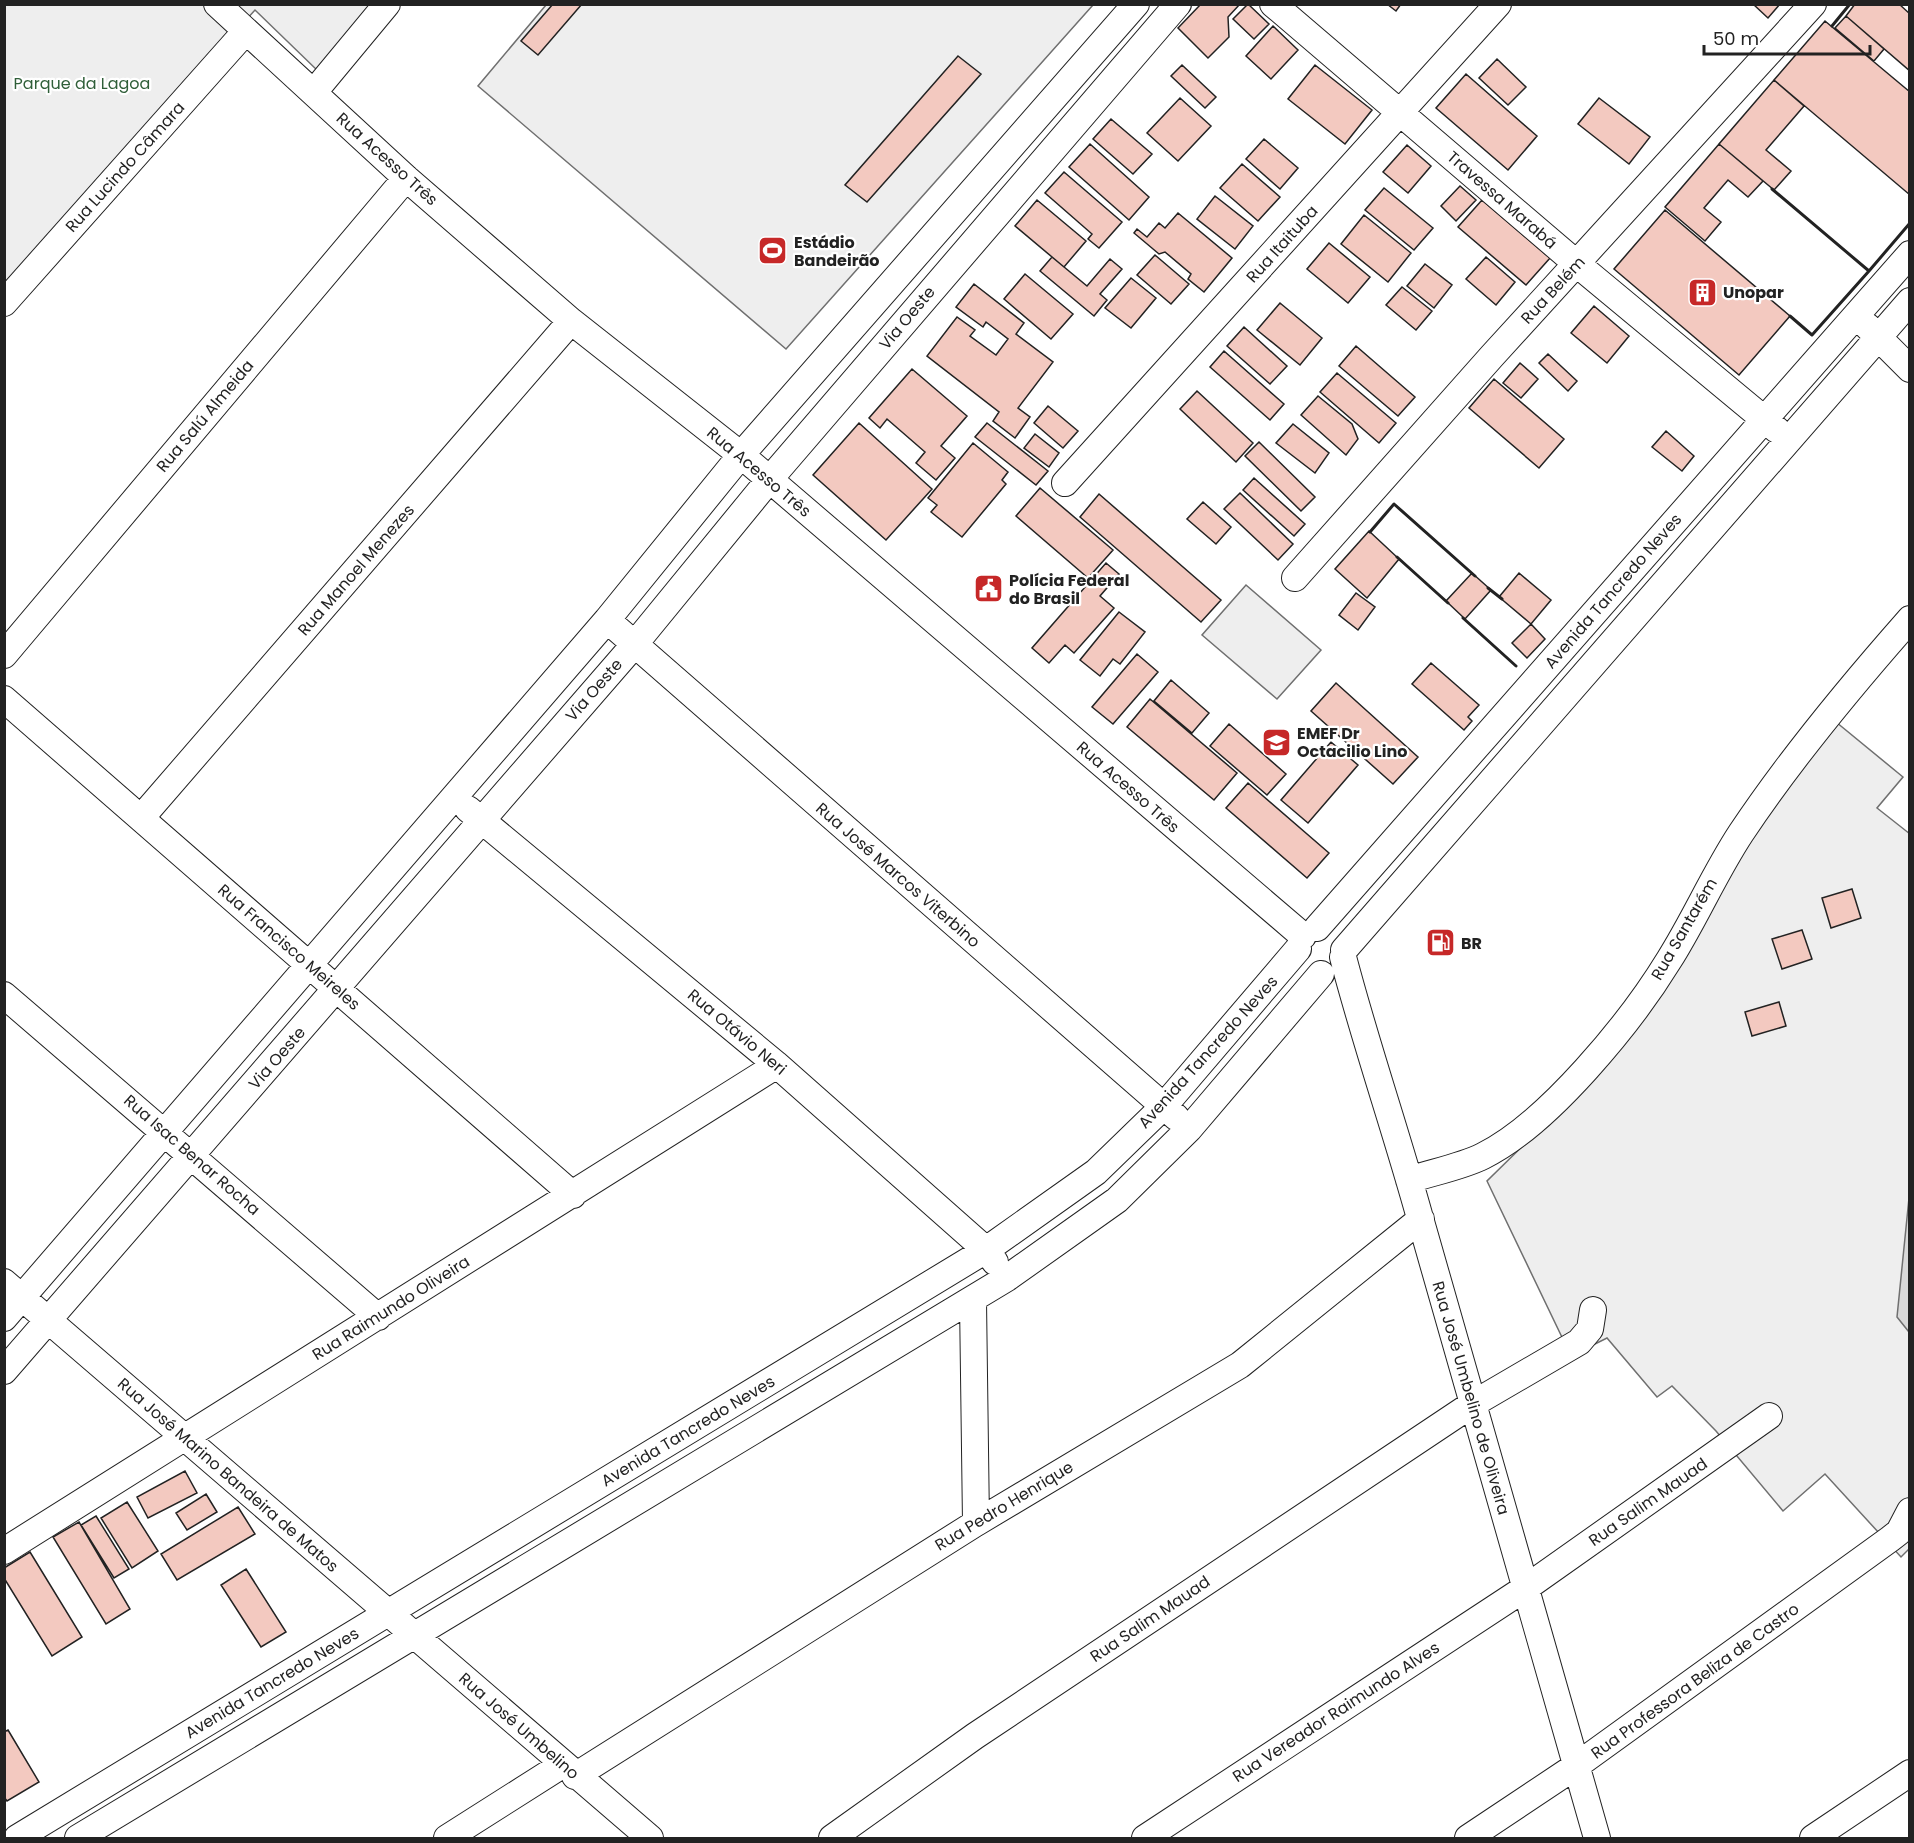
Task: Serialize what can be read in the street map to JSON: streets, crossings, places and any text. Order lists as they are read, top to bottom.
{
  "streets": {
    "street": [
      "Rua Acesso Três",
      "Rua Lucindo Câmara",
      "Travessa Marabá",
      "Rua Itaituba",
      "Rua Belém",
      "Via Oeste",
      "Rua Salú Almeida",
      "Rua Manoel Menezes",
      "Avenida Tancredo Neves",
      "Rua José Marcos Viterbino",
      "Rua Santarém",
      "Rua Francisco Meireles",
      "Rua Otávio Neri",
      "Rua Isac Benar Rocha",
      "Rua Raimundo Oliveira",
      "Rua José Umbelino de Oliveira",
      "Rua José Marino Bandeira de Matos",
      "Rua Salim Mauad",
      "Rua Pedro Henrique",
      "Rua Professora Beliza de Castro",
      "Rua Vereador Raimundo Alves",
      "Rua José Umbelino"
    ]
  },
  "crossings": [
    ["Rua Acesso Três", "Rua Lucindo Câmara"],
    ["Rua Acesso Três", "Via Oeste"],
    ["Rua Acesso Três", "Rua Salú Almeida"],
    ["Rua Acesso Três", "Rua Manoel Menezes"],
    ["Rua Acesso Três", "Avenida Tancredo Neves"],
    ["Travessa Marabá", "Rua Itaituba"],
    ["Travessa Marabá", "Rua Belém"],
    ["Travessa Marabá", "Avenida Tancredo Neves"],
    ["Via Oeste", "Rua José Marcos Viterbino"],
    ["Via Oeste", "Rua Francisco Meireles"],
    ["Via Oeste", "Rua Otávio Neri"],
    ["Via Oeste", "Rua Isac Benar Rocha"],
    ["Via Oeste", "Rua José Marino Bandeira de Matos"],
    ["Rua Manoel Menezes", "Rua Francisco Meireles"],
    ["Avenida Tancredo Neves", "Rua José Marcos Viterbino"],
    ["Avenida Tancredo Neves", "Rua Otávio Neri"],
    ["Avenida Tancredo Neves", "Rua José Umbelino de Oliveira"],
    ["Avenida Tancredo Neves", "Rua José Marino Bandeira de Matos"],
    ["Avenida Tancredo Neves", "Rua José Umbelino"],
    ["Rua Santarém", "Rua José Umbelino de Oliveira"],
    ["Rua Francisco Meireles", "Rua Raimundo Oliveira"],
    ["Rua Otávio Neri", "Rua Raimundo Oliveira"],
    ["Rua Isac Benar Rocha", "Rua Raimundo Oliveira"],
    ["Rua Raimundo Oliveira", "Rua José Marino Bandeira de Matos"],
    ["Rua José Umbelino de Oliveira", "Rua Salim Mauad"],
    ["Rua José Umbelino de Oliveira", "Rua Pedro Henrique"],
    ["Rua José Umbelino de Oliveira", "Rua Professora Beliza de Castro"],
    ["Rua José Umbelino de Oliveira", "Rua Vereador Raimundo Alves"],
    ["Rua José Marino Bandeira de Matos", "Rua José Umbelino"],
    ["Rua Salim Mauad", "Rua Vereador Raimundo Alves"],
    ["Rua Pedro Henrique", "Rua José Umbelino"]
  ],
  "parks": ["Parque da Lagoa"],
  "places": {
    "sports": ["Estádio Bandeirão"],
    "building": ["Unopar"],
    "public building": ["Polícia Federal do Brasil"],
    "school or university": ["EMEF Dr Octacilio Lino"],
    "fuel station": ["BR"]
  },
  "scale_bar": "50 m"
}
